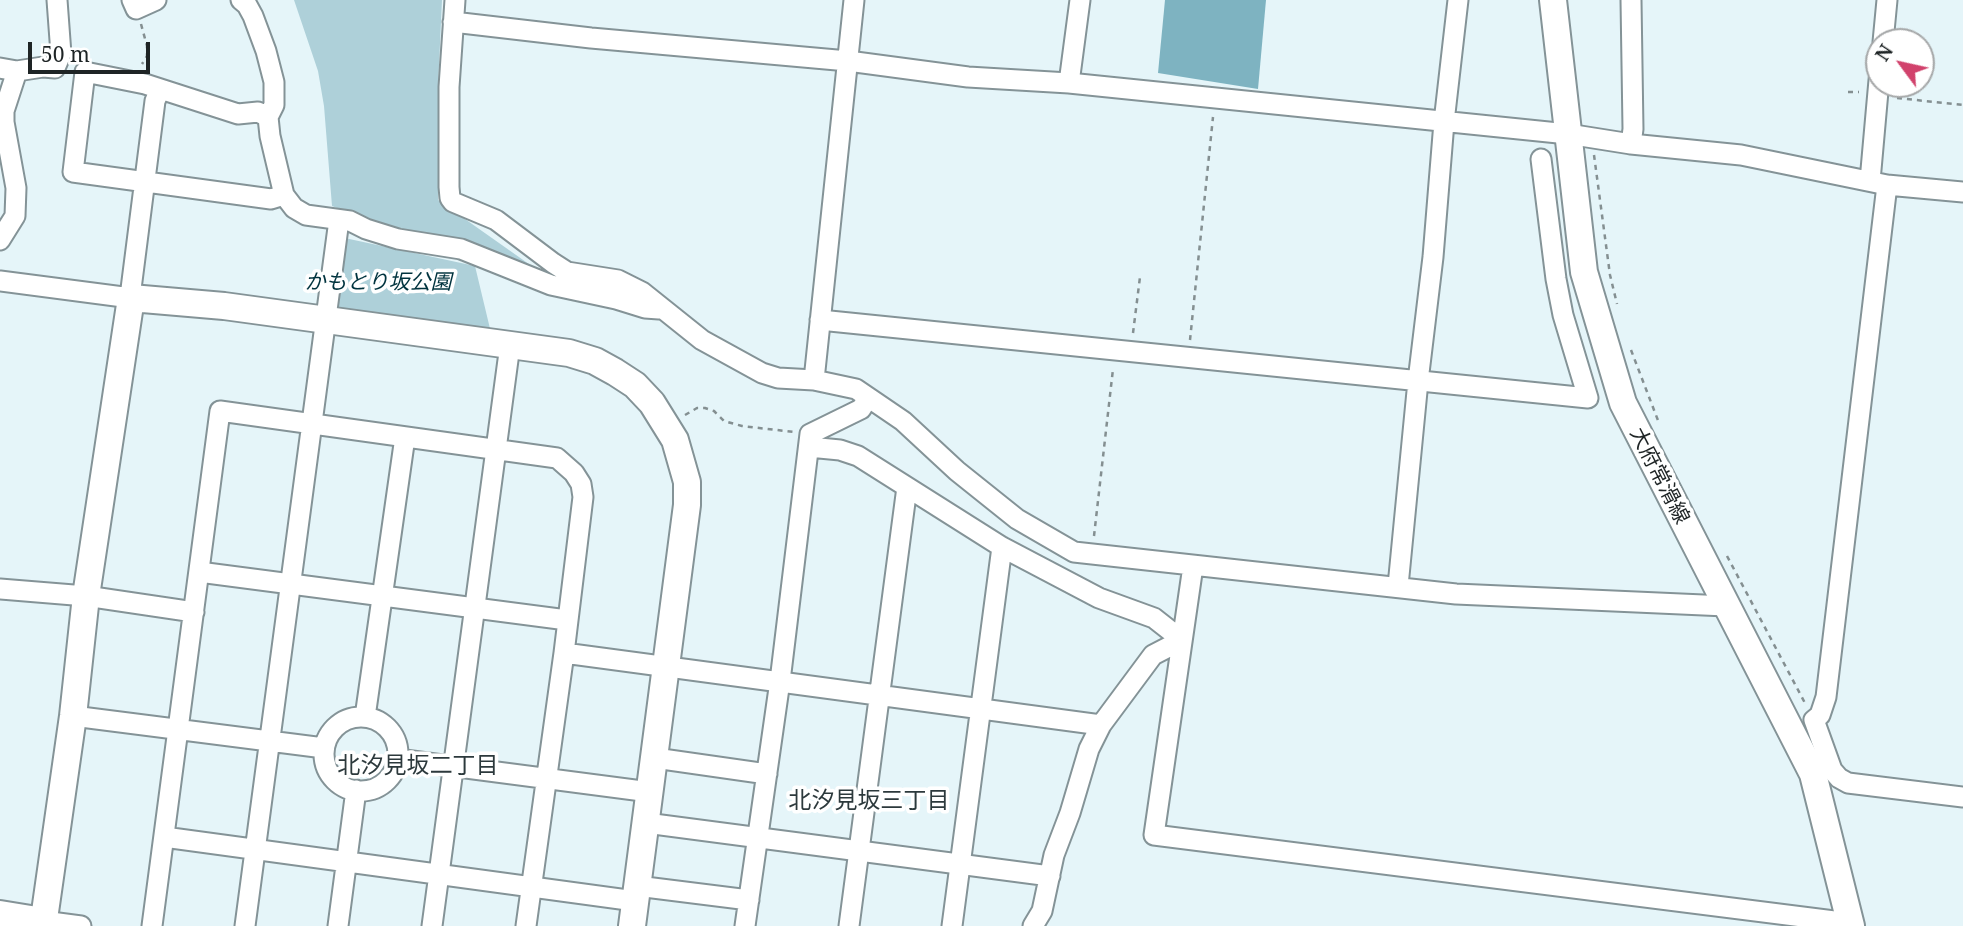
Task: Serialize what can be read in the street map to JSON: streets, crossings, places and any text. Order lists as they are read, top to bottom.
{
  "streets": {
    "street": ["大府常滑線"]
  },
  "districts": ["北汐見坂二丁目", "北汐見坂三丁目"],
  "parks": ["かもとり坂公園"],
  "scale_bar": "50 m",
  "north": "top left"
}
